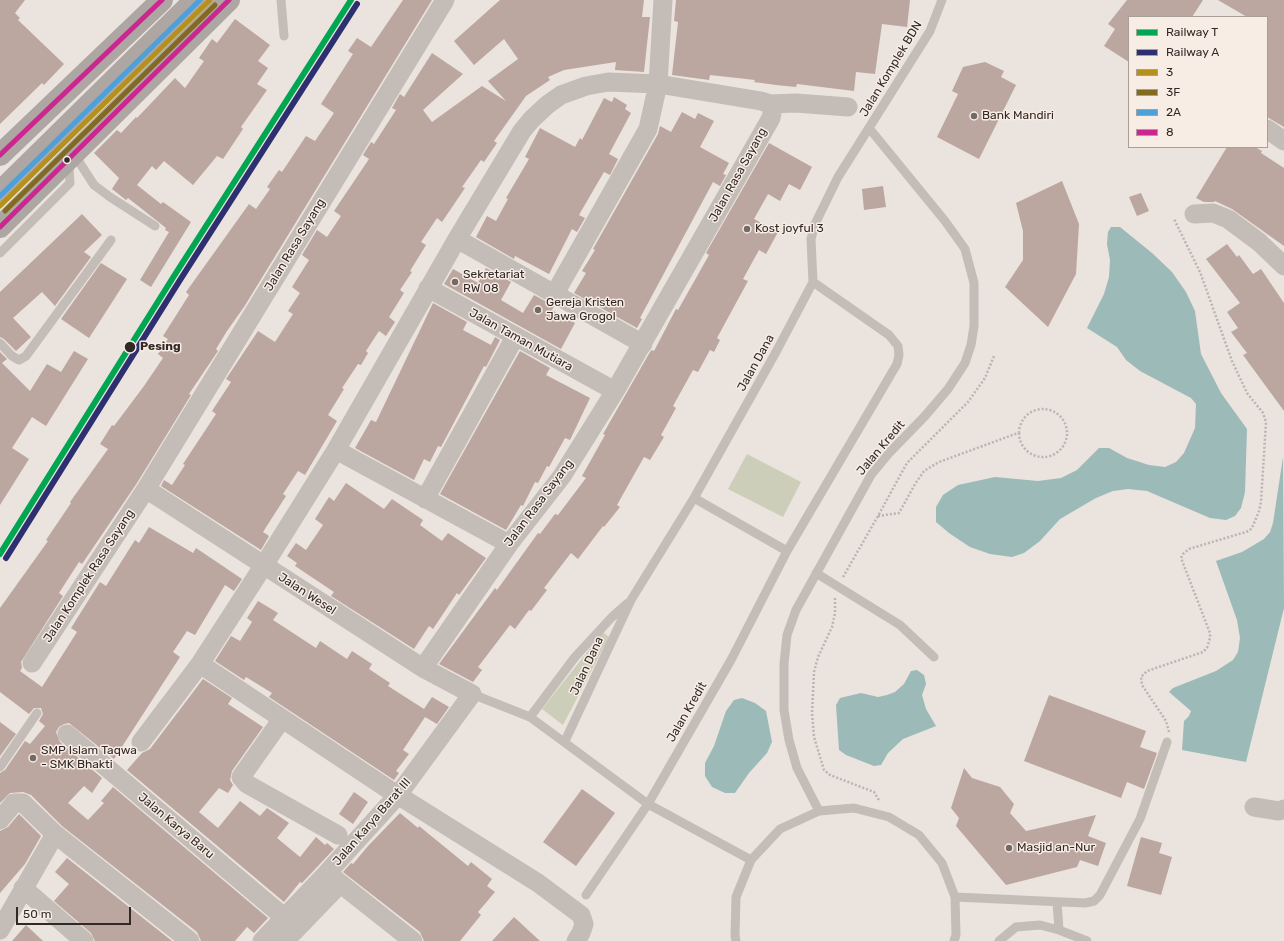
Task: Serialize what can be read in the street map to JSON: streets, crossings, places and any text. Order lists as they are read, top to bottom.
{
  "streets": {
    "street": [
      "Jalan Rasa Sayang",
      "Jalan Taman Mutiara",
      "Jalan Komplek Rasa Sayang",
      "Jalan Wesel",
      "Jalan Karya Barat III",
      "Jalan Karya Baru"
    ],
    "lane": ["Jalan Komplek BDN", "Jalan Dana", "Jalan Kredit"]
  },
  "crossings": [
    ["Jalan Komplek BDN", "Jalan Kredit"],
    ["Jalan Rasa Sayang", "Jalan Taman Mutiara"],
    ["Jalan Rasa Sayang", "Jalan Komplek Rasa Sayang"],
    ["Jalan Rasa Sayang", "Jalan Wesel"],
    ["Jalan Dana", "Jalan Kredit"],
    ["Jalan Komplek Rasa Sayang", "Jalan Wesel"],
    ["Jalan Wesel", "Jalan Karya Barat III"],
    ["Jalan Karya Barat III", "Jalan Karya Baru"]
  ],
  "places": [
    "Bank Mandiri",
    "Kost joyful 3",
    "Sekretariat RW 08",
    "Gereja Kristen Jawa Grogol",
    "Pesing",
    "SMP Islam Taqwa - SMK Bhakti",
    "Masjid an-Nur"
  ],
  "lines": [
    "rail line T",
    "transit line 3",
    "transit line 2A",
    "transit line 8",
    "rail line A",
    "transit line 3F"
  ],
  "legend": [
    "Railway T",
    "Railway A",
    "3",
    "3F",
    "2A",
    "8"
  ],
  "scale_bar": "50 m"
}
